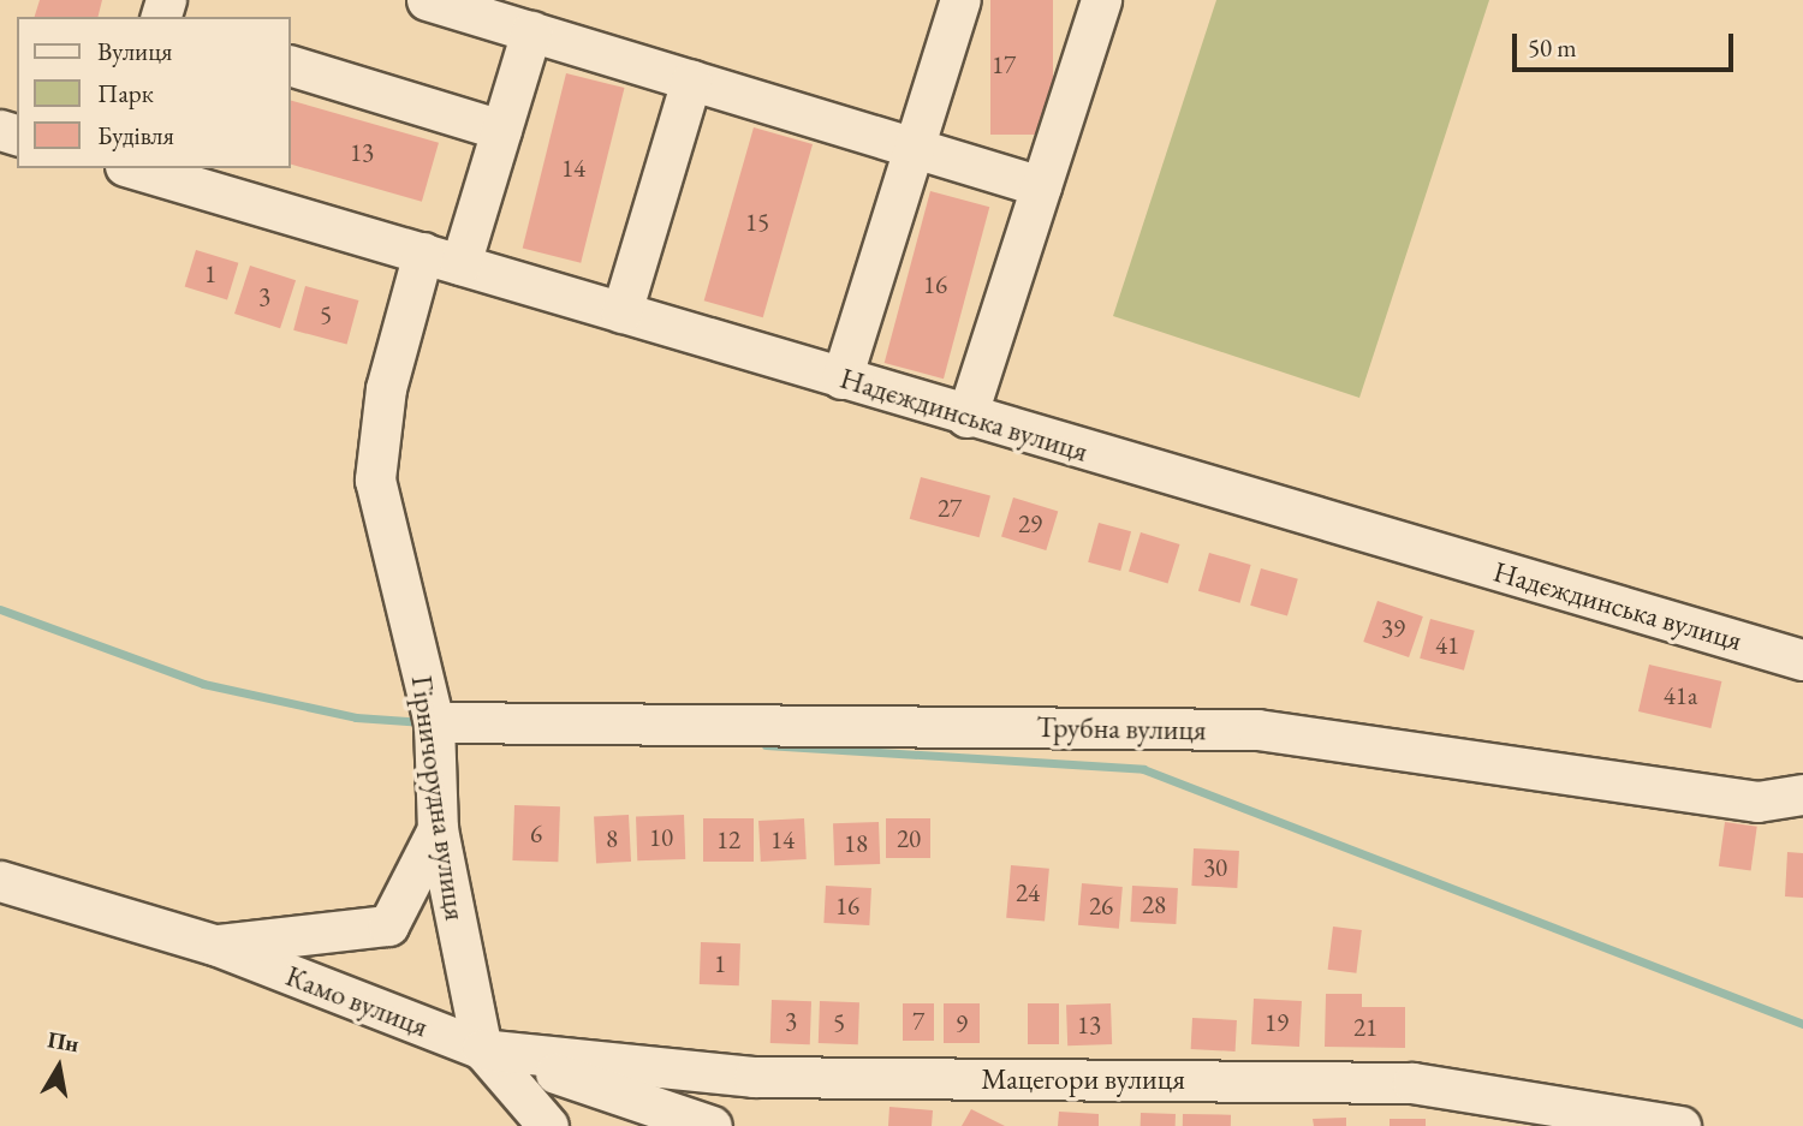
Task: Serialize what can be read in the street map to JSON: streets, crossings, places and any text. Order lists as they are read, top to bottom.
{
  "streets": {
    "street": [
      "Надєждинська вулиця",
      "Трубна вулиця",
      "Гірничорудна вулиця",
      "Камо вулиця",
      "Мацегори вулиця"
    ]
  },
  "crossings": [
    ["Надєждинська вулиця", "Гірничорудна вулиця"],
    ["Трубна вулиця", "Гірничорудна вулиця"],
    ["Гірничорудна вулиця", "Камо вулиця"],
    ["Гірничорудна вулиця", "Мацегори вулиця"],
    ["Камо вулиця", "Мацегори вулиця"]
  ],
  "house_numbers": [
    "17",
    "13",
    "14",
    "15",
    "1",
    "16",
    "3",
    "5",
    "27",
    "29",
    "39",
    "41",
    "41а",
    "6",
    "10",
    "8",
    "20",
    "12",
    "14",
    "18",
    "30",
    "24",
    "28",
    "16",
    "26",
    "1",
    "3",
    "7",
    "5",
    "19",
    "9",
    "13",
    "21"
  ],
  "legend": ["Вулиця", "Парк", "Будівля"],
  "scale_bar": "50 m",
  "north": "top"
}
